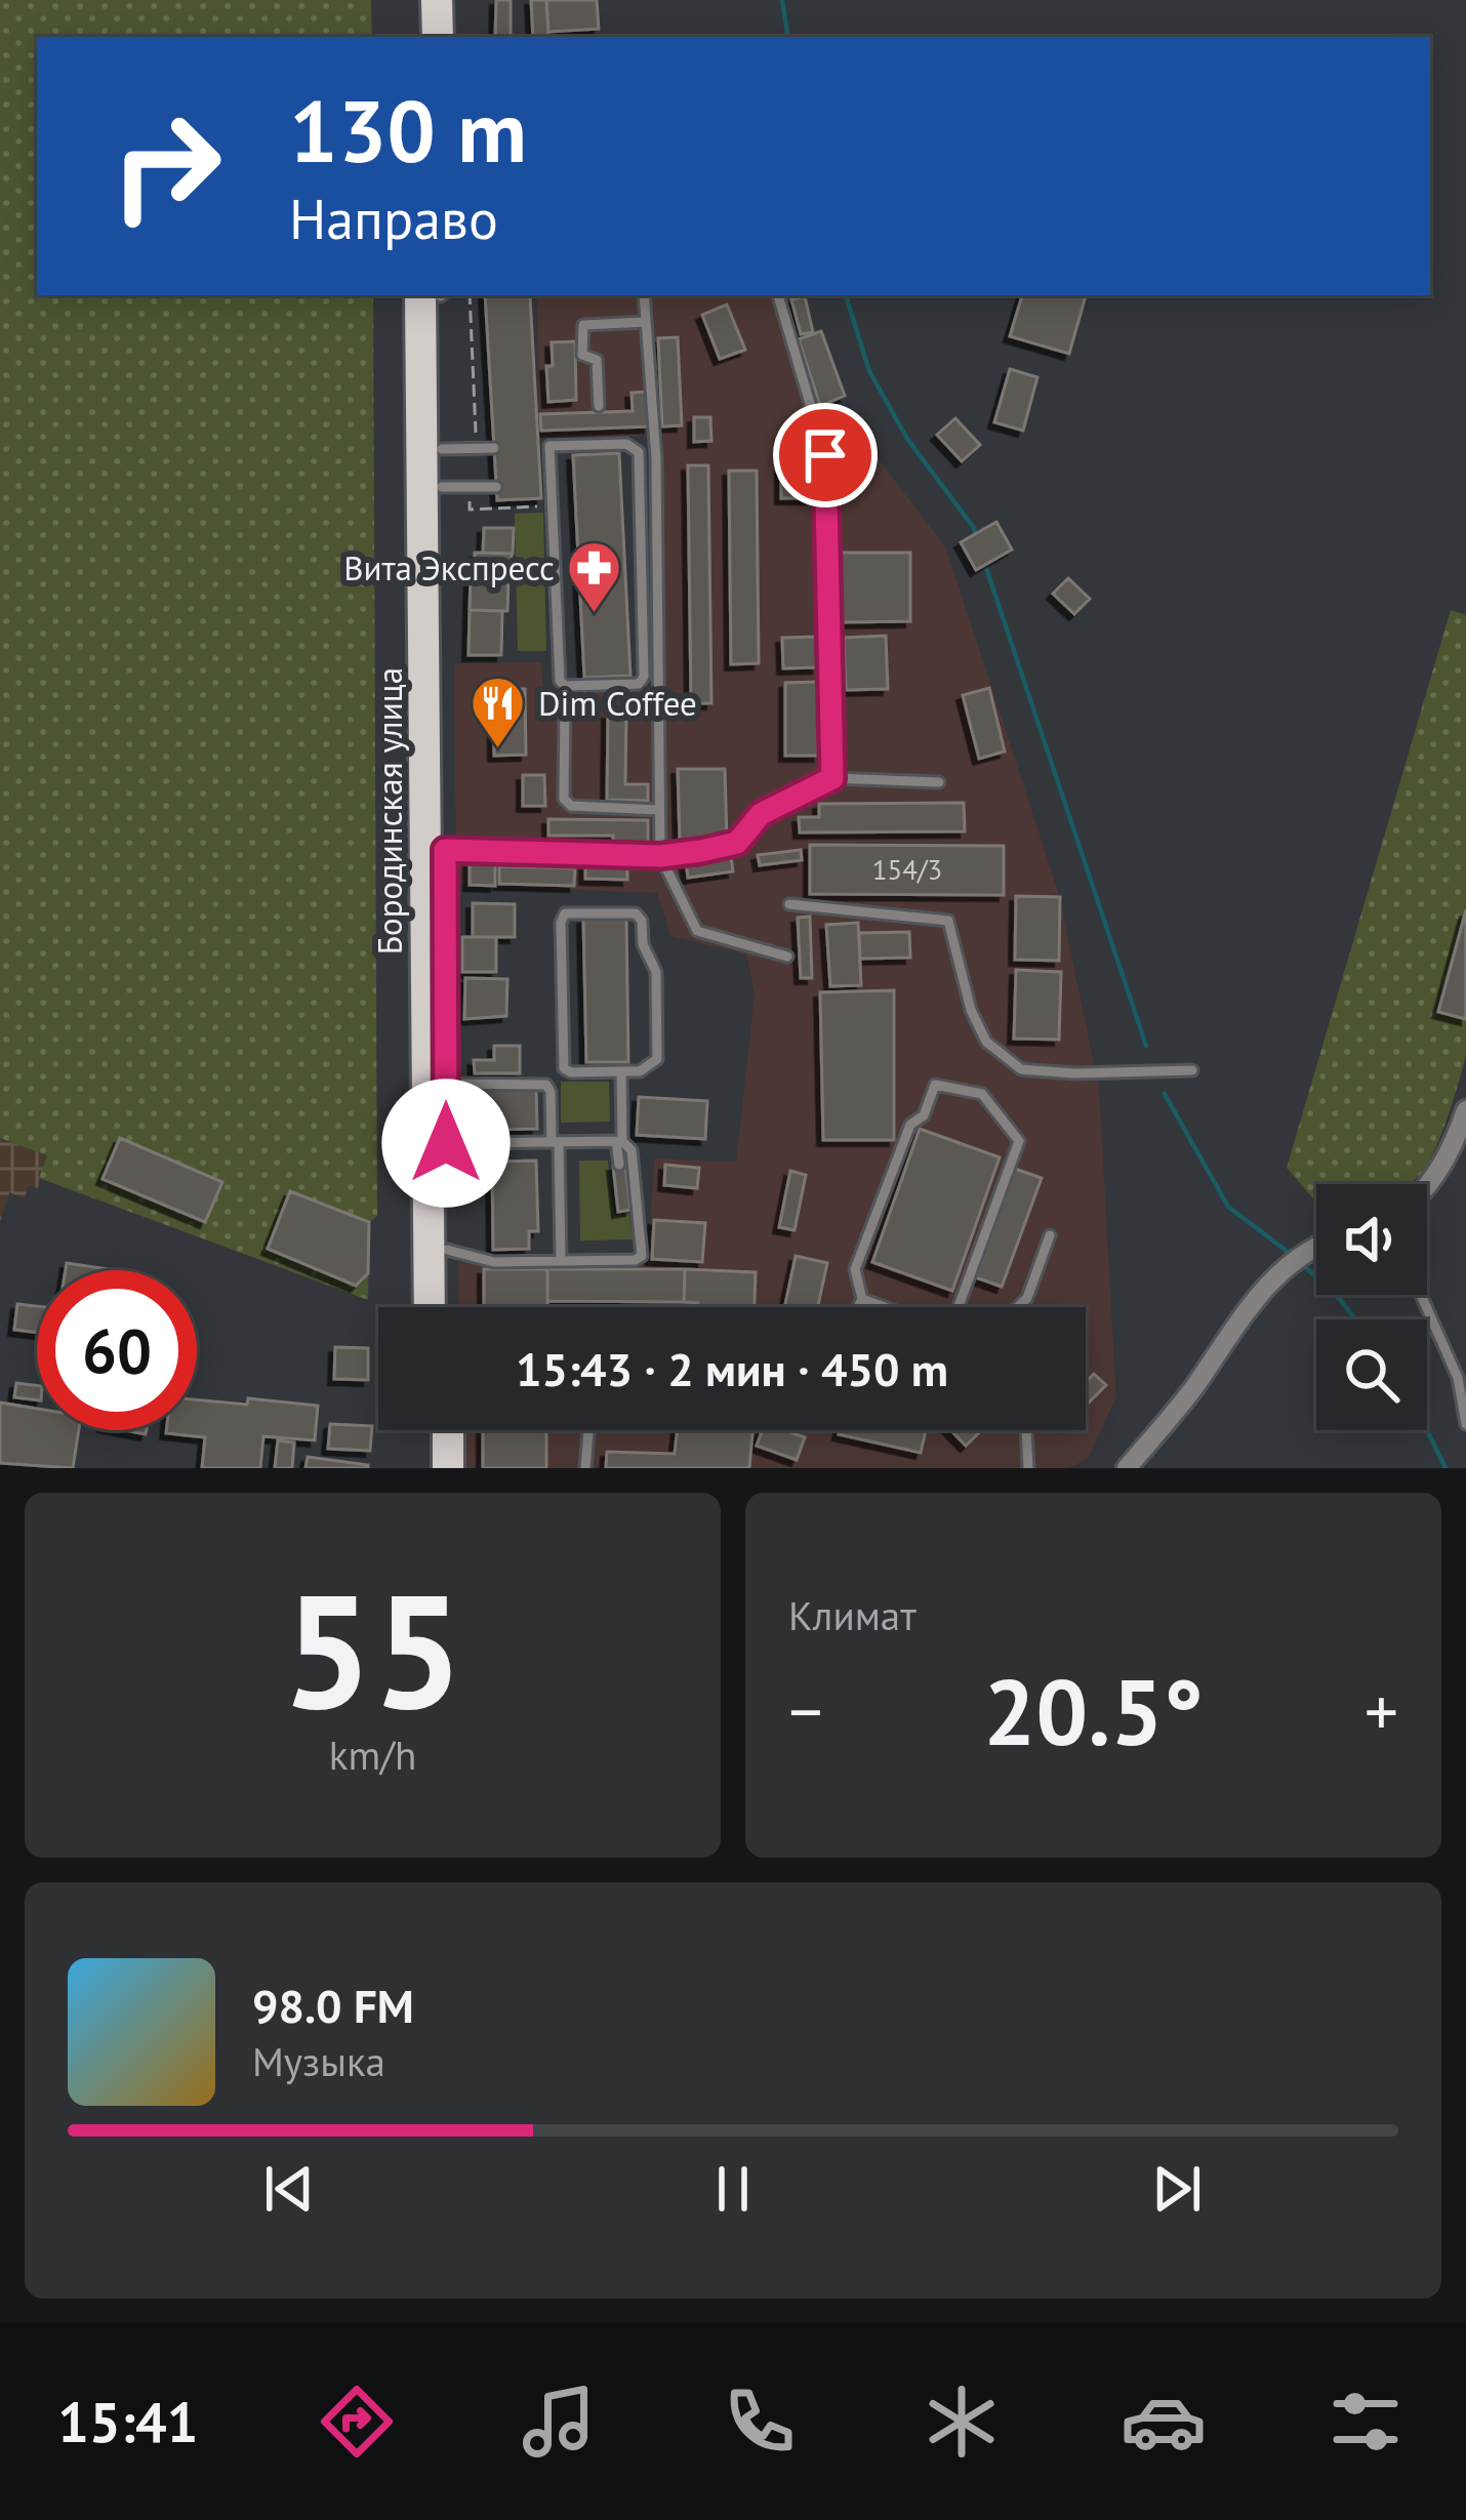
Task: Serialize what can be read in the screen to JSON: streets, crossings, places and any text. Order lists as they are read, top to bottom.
{
  "streets": {
    "main road": ["Бородинская улица"]
  },
  "places": {
    "pharmacy": ["Вита Экспресс"],
    "restaurant": ["Dim Coffee"]
  },
  "house_numbers": ["154/3"],
  "page": {
    "turn": ["130 m", "Направо"],
    "limit": "60",
    "trip": "15:43 · 2 мин · 450 m",
    "tile": [
      ["55", "km/h"],
      "Климат"
    ],
    "heat": ["−", "20.5°", "+"],
    "song": ["98.0 FM", "Музыка"],
    "tabs": "15:41"
  }
}
